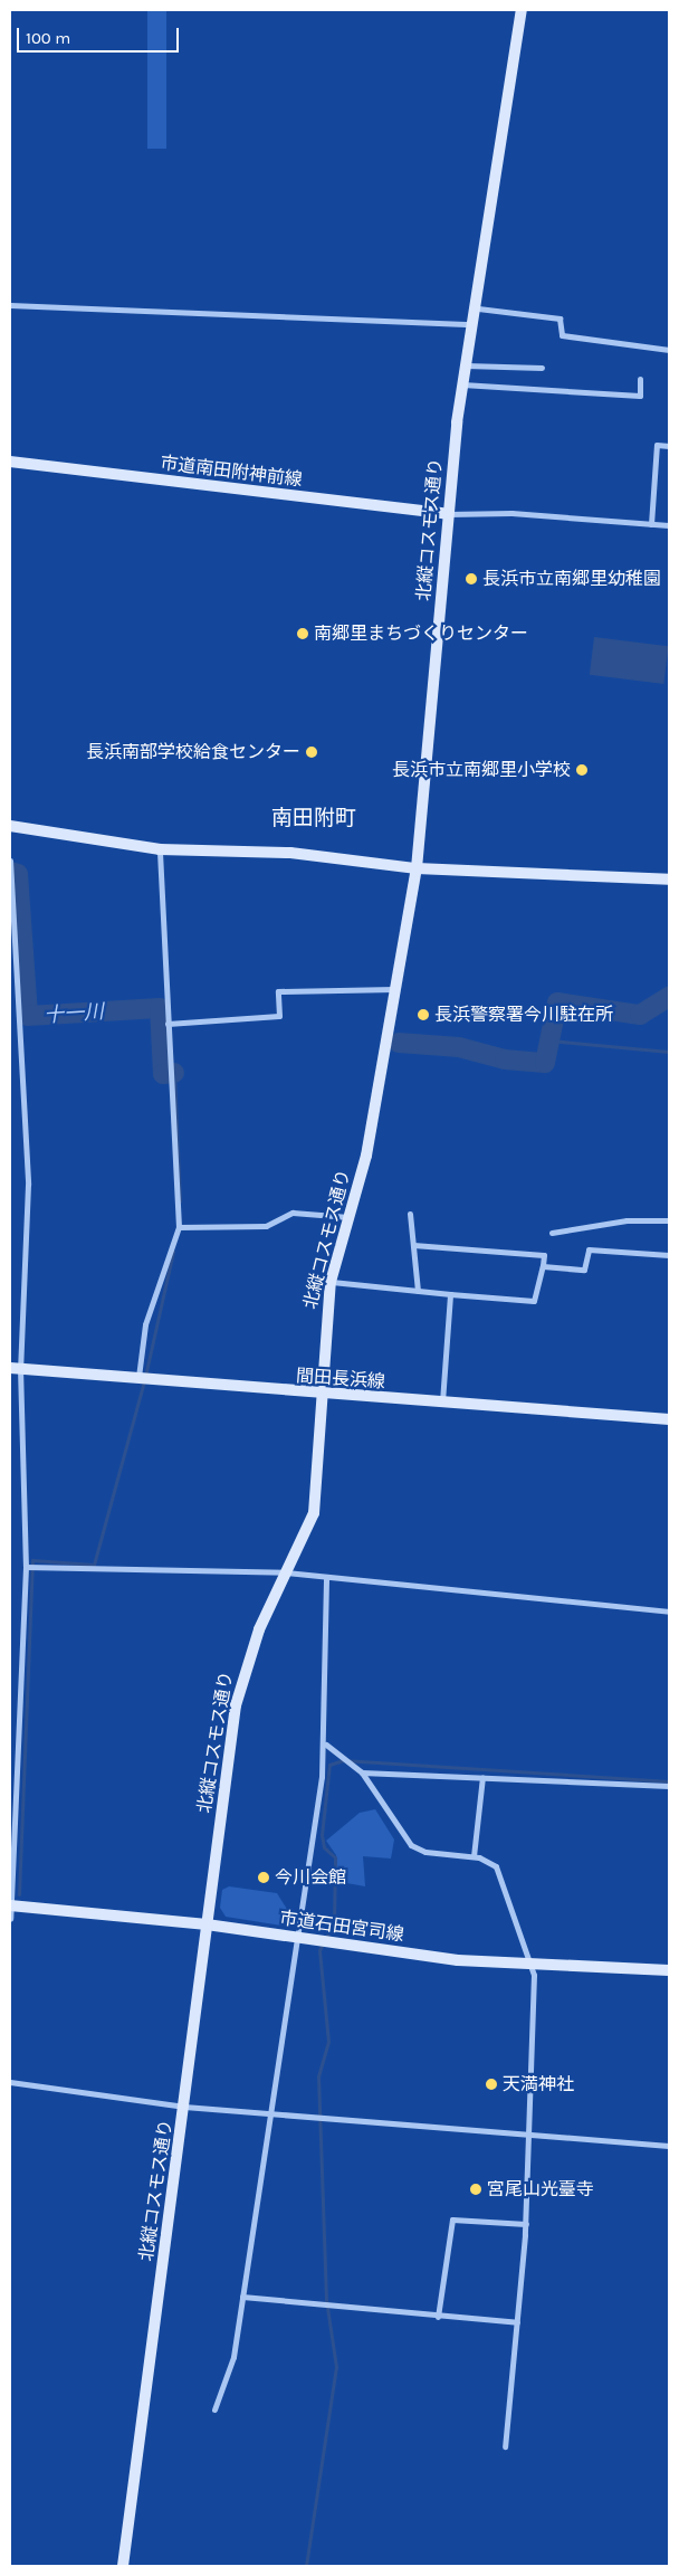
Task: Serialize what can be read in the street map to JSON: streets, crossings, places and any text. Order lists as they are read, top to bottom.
{
  "streets": {
    "street": [
      "市道南田附神前線",
      "北縦コスモス通り",
      "間田長浜線",
      "市道石田宮司線"
    ]
  },
  "crossings": [
    ["市道南田附神前線", "北縦コスモス通り"],
    ["北縦コスモス通り", "間田長浜線"],
    ["北縦コスモス通り", "市道石田宮司線"]
  ],
  "districts": ["南田附町"],
  "water": ["十一川"],
  "places": [
    "長浜市立南郷里幼稚園",
    "南郷里まちづくりセンター",
    "長浜南部学校給食センター",
    "長浜市立南郷里小学校",
    "長浜警察署今川駐在所",
    "今川会館",
    "天満神社",
    "宮尾山光臺寺"
  ],
  "scale_bar": "100 m"
}
